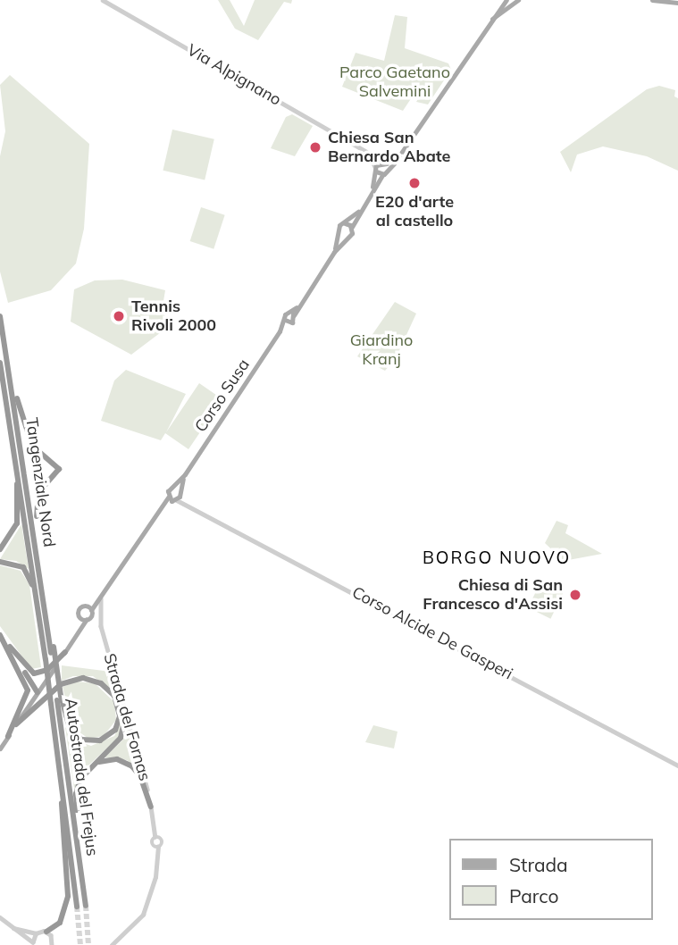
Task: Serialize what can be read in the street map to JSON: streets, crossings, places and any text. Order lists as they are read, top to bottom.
{
  "streets": {
    "highway": ["Tangenziale Nord", "Autostrada del Frejus"],
    "main road": ["Corso Susa"],
    "street": ["Via Alpignano", "Corso Alcide De Gasperi", "Strada del Fornas"]
  },
  "crossings": [
    ["Corso Susa", "Corso Alcide De Gasperi"],
    ["Corso Susa", "Strada del Fornas"],
    ["Tangenziale Nord", "Autostrada del Frejus"]
  ],
  "districts": ["BORGO NUOVO"],
  "parks": ["Parco Gaetano Salvemini", "Giardino Kranj"],
  "places": [
    "Chiesa San Bernardo Abate",
    "E20 d'arte al castello",
    "Tennis Rivoli 2000",
    "Chiesa di San Francesco d'Assisi"
  ],
  "legend": ["Strada", "Parco"]
}
